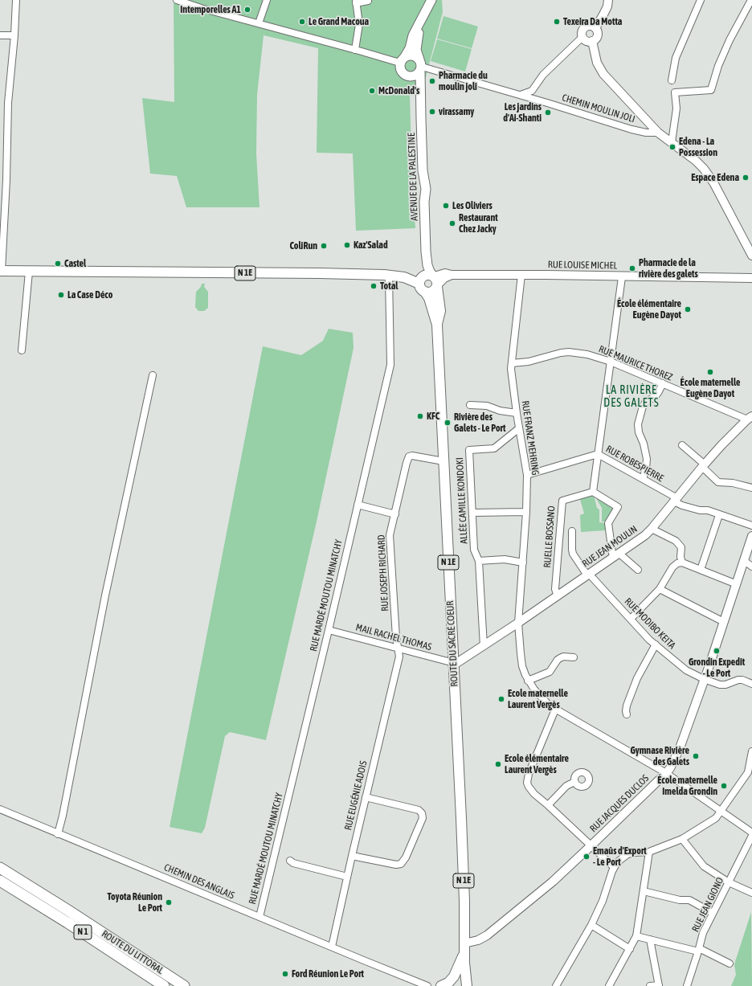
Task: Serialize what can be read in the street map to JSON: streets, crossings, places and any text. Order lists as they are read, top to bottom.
{
  "streets": {
    "highway": ["N 1", "ROUTE DU LITTORAL"],
    "main road": ["AVENUE DE LA PALESTINE", "N 1E", "ROUTE DU SACRÉ COEUR"],
    "street": [
      "CHEMIN MOULIN JOLI",
      "RUE LOUISE MICHEL",
      "RUE MAURICE THOREZ",
      "RUE FRANZ MEHRING",
      "RUE ROBESPIERRE",
      "ALLÉE CAMILLE KONDOKI",
      "RUELLE BOSSANO",
      "RUE JEAN MOULIN",
      "RUE JOSEPH RICHARD",
      "RUE MARDÉ MOUTOU MINATCHY",
      "RUE MODIBO KEITA",
      "MAIL RACHEL THOMAS",
      "RUE EUGÉNIE ADOIS",
      "RUE JACQUES DUCLOS",
      "CHEMIN DES ANGLAIS",
      "RUE JEAN GIONO"
    ]
  },
  "crossings": [
    ["AVENUE DE LA PALESTINE", "RUE LOUISE MICHEL"],
    ["AVENUE DE LA PALESTINE", "N 1E"],
    ["AVENUE DE LA PALESTINE", "ROUTE DU SACRÉ COEUR"],
    ["RUE LOUISE MICHEL", "N 1E"],
    ["RUE LOUISE MICHEL", "RUE FRANZ MEHRING"],
    ["RUE LOUISE MICHEL", "ROUTE DU SACRÉ COEUR"],
    ["N 1E", "RUE MARDÉ MOUTOU MINATCHY"],
    ["N 1E", "ROUTE DU SACRÉ COEUR"],
    ["RUE MAURICE THOREZ", "RUE FRANZ MEHRING"],
    ["RUE MAURICE THOREZ", "RUE JEAN MOULIN"],
    ["RUE FRANZ MEHRING", "RUE ROBESPIERRE"],
    ["RUE FRANZ MEHRING", "ALLÉE CAMILLE KONDOKI"],
    ["RUE FRANZ MEHRING", "RUE JEAN MOULIN"],
    ["RUE FRANZ MEHRING", "RUE JACQUES DUCLOS"],
    ["RUE ROBESPIERRE", "RUE JEAN MOULIN"],
    ["ALLÉE CAMILLE KONDOKI", "RUE JEAN MOULIN"],
    ["RUELLE BOSSANO", "RUE JEAN MOULIN"],
    ["RUE JEAN MOULIN", "RUE MODIBO KEITA"],
    ["RUE JEAN MOULIN", "MAIL RACHEL THOMAS"],
    ["RUE JEAN MOULIN", "ROUTE DU SACRÉ COEUR"],
    ["RUE JOSEPH RICHARD", "MAIL RACHEL THOMAS"],
    ["RUE JOSEPH RICHARD", "ROUTE DU SACRÉ COEUR"],
    ["RUE JOSEPH RICHARD", "RUE EUGÉNIE ADOIS"],
    ["RUE MARDÉ MOUTOU MINATCHY", "MAIL RACHEL THOMAS"],
    ["RUE MARDÉ MOUTOU MINATCHY", "CHEMIN DES ANGLAIS"],
    ["RUE MODIBO KEITA", "RUE JACQUES DUCLOS"],
    ["MAIL RACHEL THOMAS", "ROUTE DU SACRÉ COEUR"],
    ["MAIL RACHEL THOMAS", "RUE EUGÉNIE ADOIS"],
    ["ROUTE DU SACRÉ COEUR", "RUE JACQUES DUCLOS"],
    ["RUE EUGÉNIE ADOIS", "CHEMIN DES ANGLAIS"]
  ],
  "districts": ["LA RIVIÈRE DES GALETS"],
  "places": [
    "Intemporelles A1",
    "Le Grand Macoua",
    "Texeira Da Motta",
    "Pharmacie du moulin joli",
    "McDonald's",
    "virassamy",
    "Les jardins d'Ai-Shanti",
    "Edena - La Possession",
    "Espace Edena",
    "Les Oliviers",
    "Restaurant Chez Jacky",
    "Kaz'Salad",
    "ColiRun",
    "Castel",
    "Pharmacie de la rivière des galets",
    "Total",
    "La Case Déco",
    "École élémentaire Eugène Dayot",
    "École maternelle Eugène Dayot",
    "KFC",
    "Rivière des Galets - Le Port",
    "Grondin Expedit - Le Port",
    "Ecole maternelle Laurent Vergès",
    "Gymnase Rivière des Galets",
    "Ecole élémentaire Laurent Vergès",
    "École maternelle Imelda Grondin",
    "Emaûs d'Export - Le Port",
    "Toyota Réunion Le Port",
    "Ford Réunion Le Port"
  ]
}
